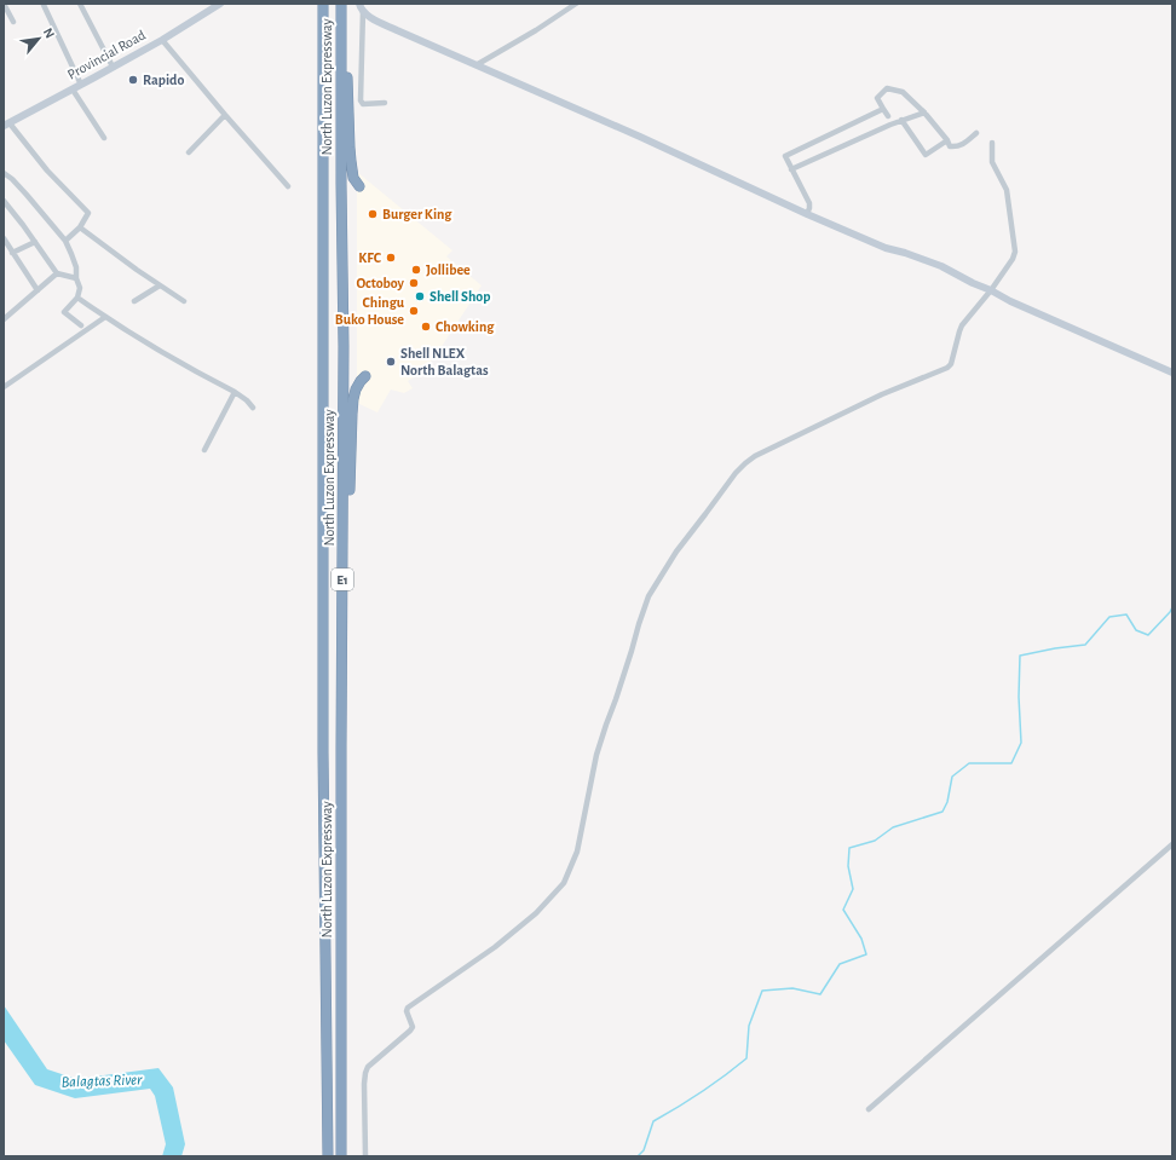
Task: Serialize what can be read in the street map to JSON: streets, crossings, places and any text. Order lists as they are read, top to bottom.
{
  "streets": {
    "highway": ["North Luzon Expressway", "E1"],
    "street": ["Provincial Road"]
  },
  "water": ["Balagtas River"],
  "places": [
    "Rapido",
    "Burger King",
    "KFC",
    "Jollibee",
    "Octoboy",
    "Shell Shop",
    "Chingu Buko House",
    "Chowking",
    "Shell NLEX North Balagtas"
  ],
  "north": "top right"
}
